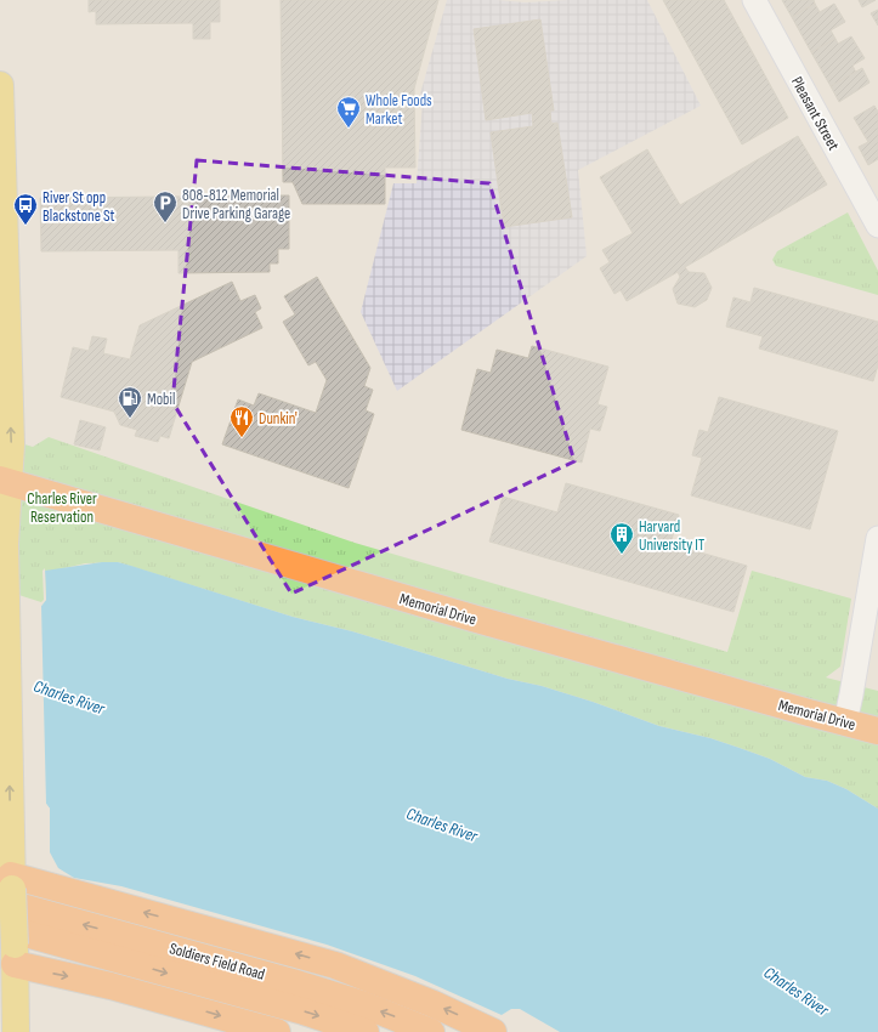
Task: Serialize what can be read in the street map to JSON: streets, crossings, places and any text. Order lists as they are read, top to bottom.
{
  "streets": {
    "highway": ["Memorial Drive", "Soldiers Field Road"],
    "street": ["Pleasant Street"]
  },
  "water": ["Charles River"],
  "parks": ["Charles River Reservation"],
  "places": {
    "supermarket": ["Whole Foods Market"],
    "parking": ["808-812 Memorial Drive Parking Garage"],
    "bus stop": ["River St opp Blackstone St"],
    "fuel station": ["Mobil"],
    "restaurant": ["Dunkin'"],
    "building": ["Harvard University IT"]
  }
}
